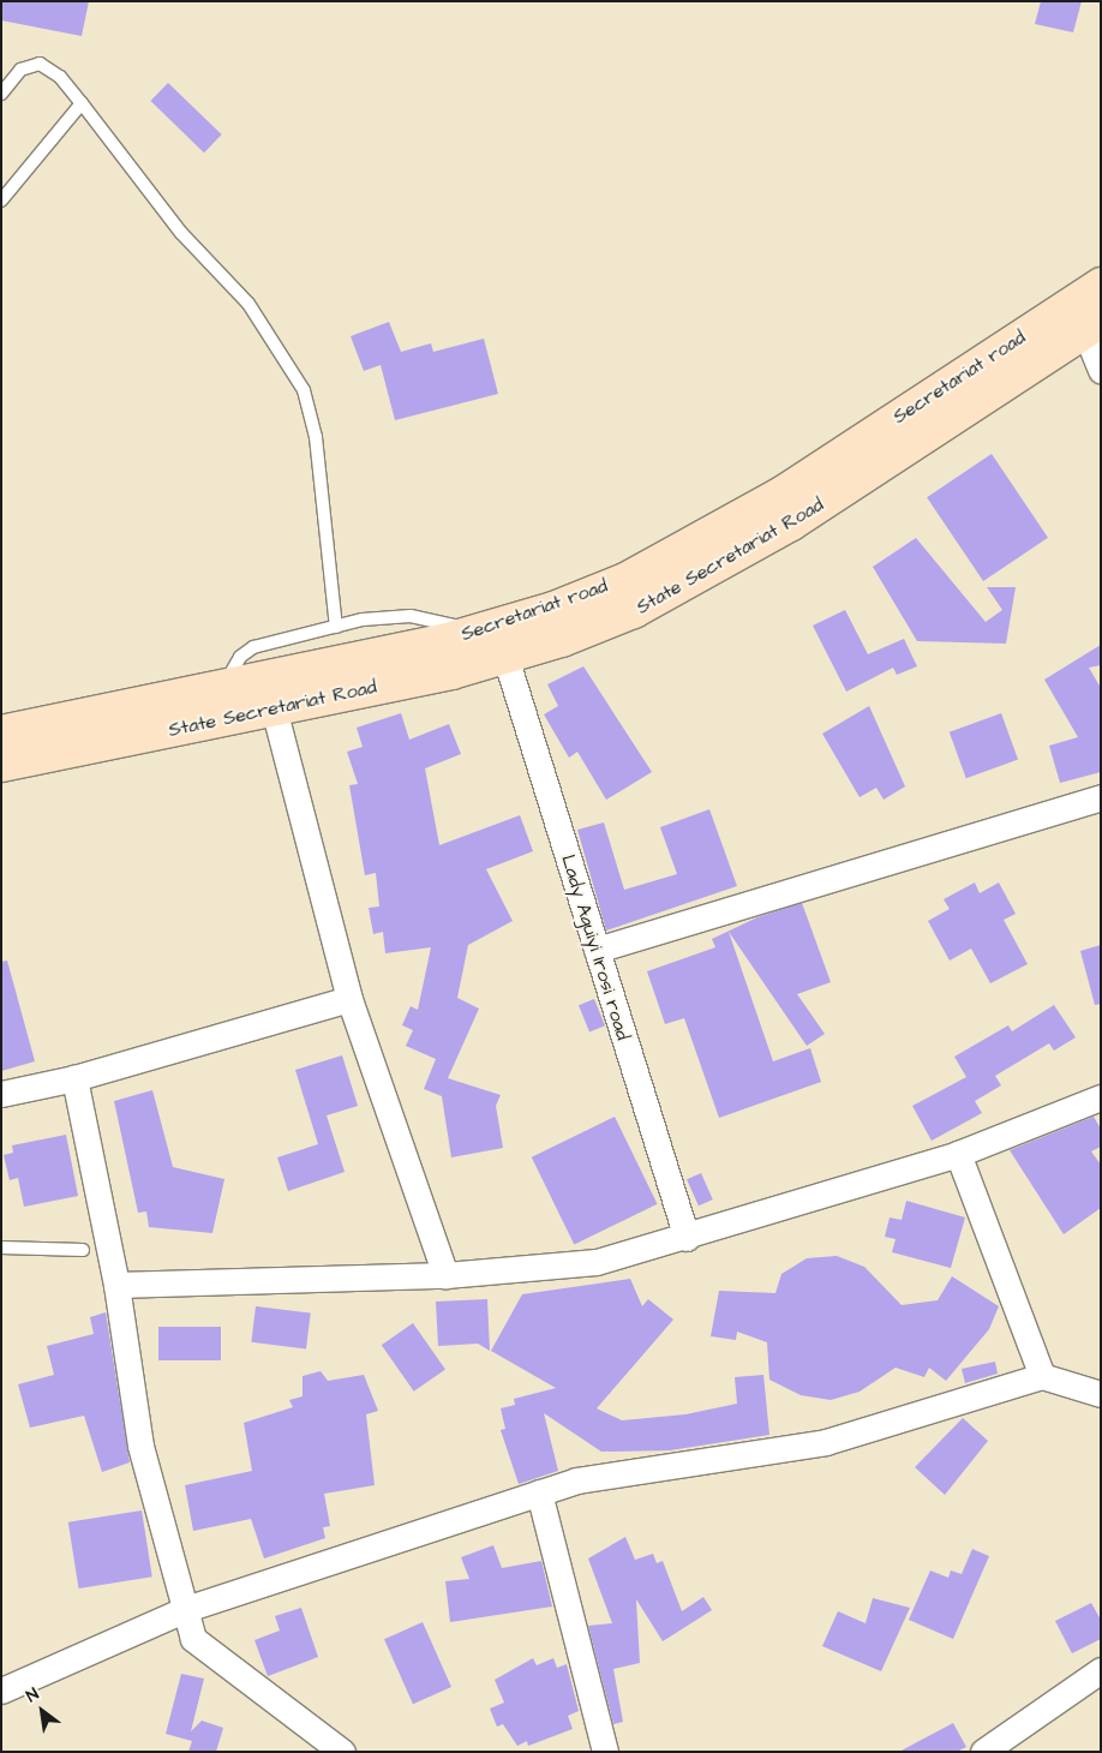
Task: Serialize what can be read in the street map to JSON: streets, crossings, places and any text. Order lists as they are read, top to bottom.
{
  "streets": {
    "street": ["Secretariat road", "State Secretariat Road", "Lady Aguiyi Irosi road"]
  },
  "crossings": [
    ["State Secretariat Road", "Lady Aguiyi Irosi road"]
  ],
  "north": "top left"
}
